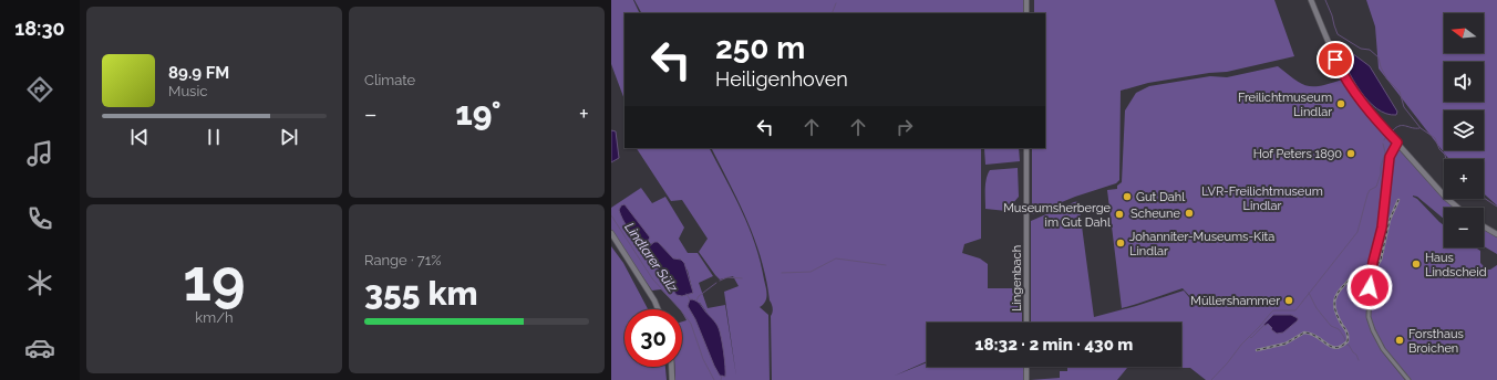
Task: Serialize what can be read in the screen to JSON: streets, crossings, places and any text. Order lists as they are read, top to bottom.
{
  "streets": {
    "street": ["Lingenbach"]
  },
  "water": ["Lindlarer Sülz"],
  "parks": ["LVR-Freilichtmuseum Lindlar"],
  "places": [
    "Freilichtmuseum Lindlar",
    "Hof Peters 1890",
    "Gut Dahl",
    "Scheune",
    "Museumsherberge im Gut Dahl",
    "Johanniter-Museums-Kita Lindlar",
    "Haus Lindscheid",
    "Müllershammer",
    "Forsthaus Broichen"
  ],
  "north": "left",
  "page": {
    "tabs": "18:30",
    "tile": [
      "Climate",
      ["19", "km/h"],
      ["Range · 71%", "355 km"]
    ],
    "map_buttons": ["+", "−"],
    "turn": ["250 m", "Heiligenhoven"],
    "song": ["89.9 FM", "Music"],
    "heat": ["−", "19°", "+"],
    "limit": "30",
    "trip": "18:32 · 2 min · 430 m"
  }
}
